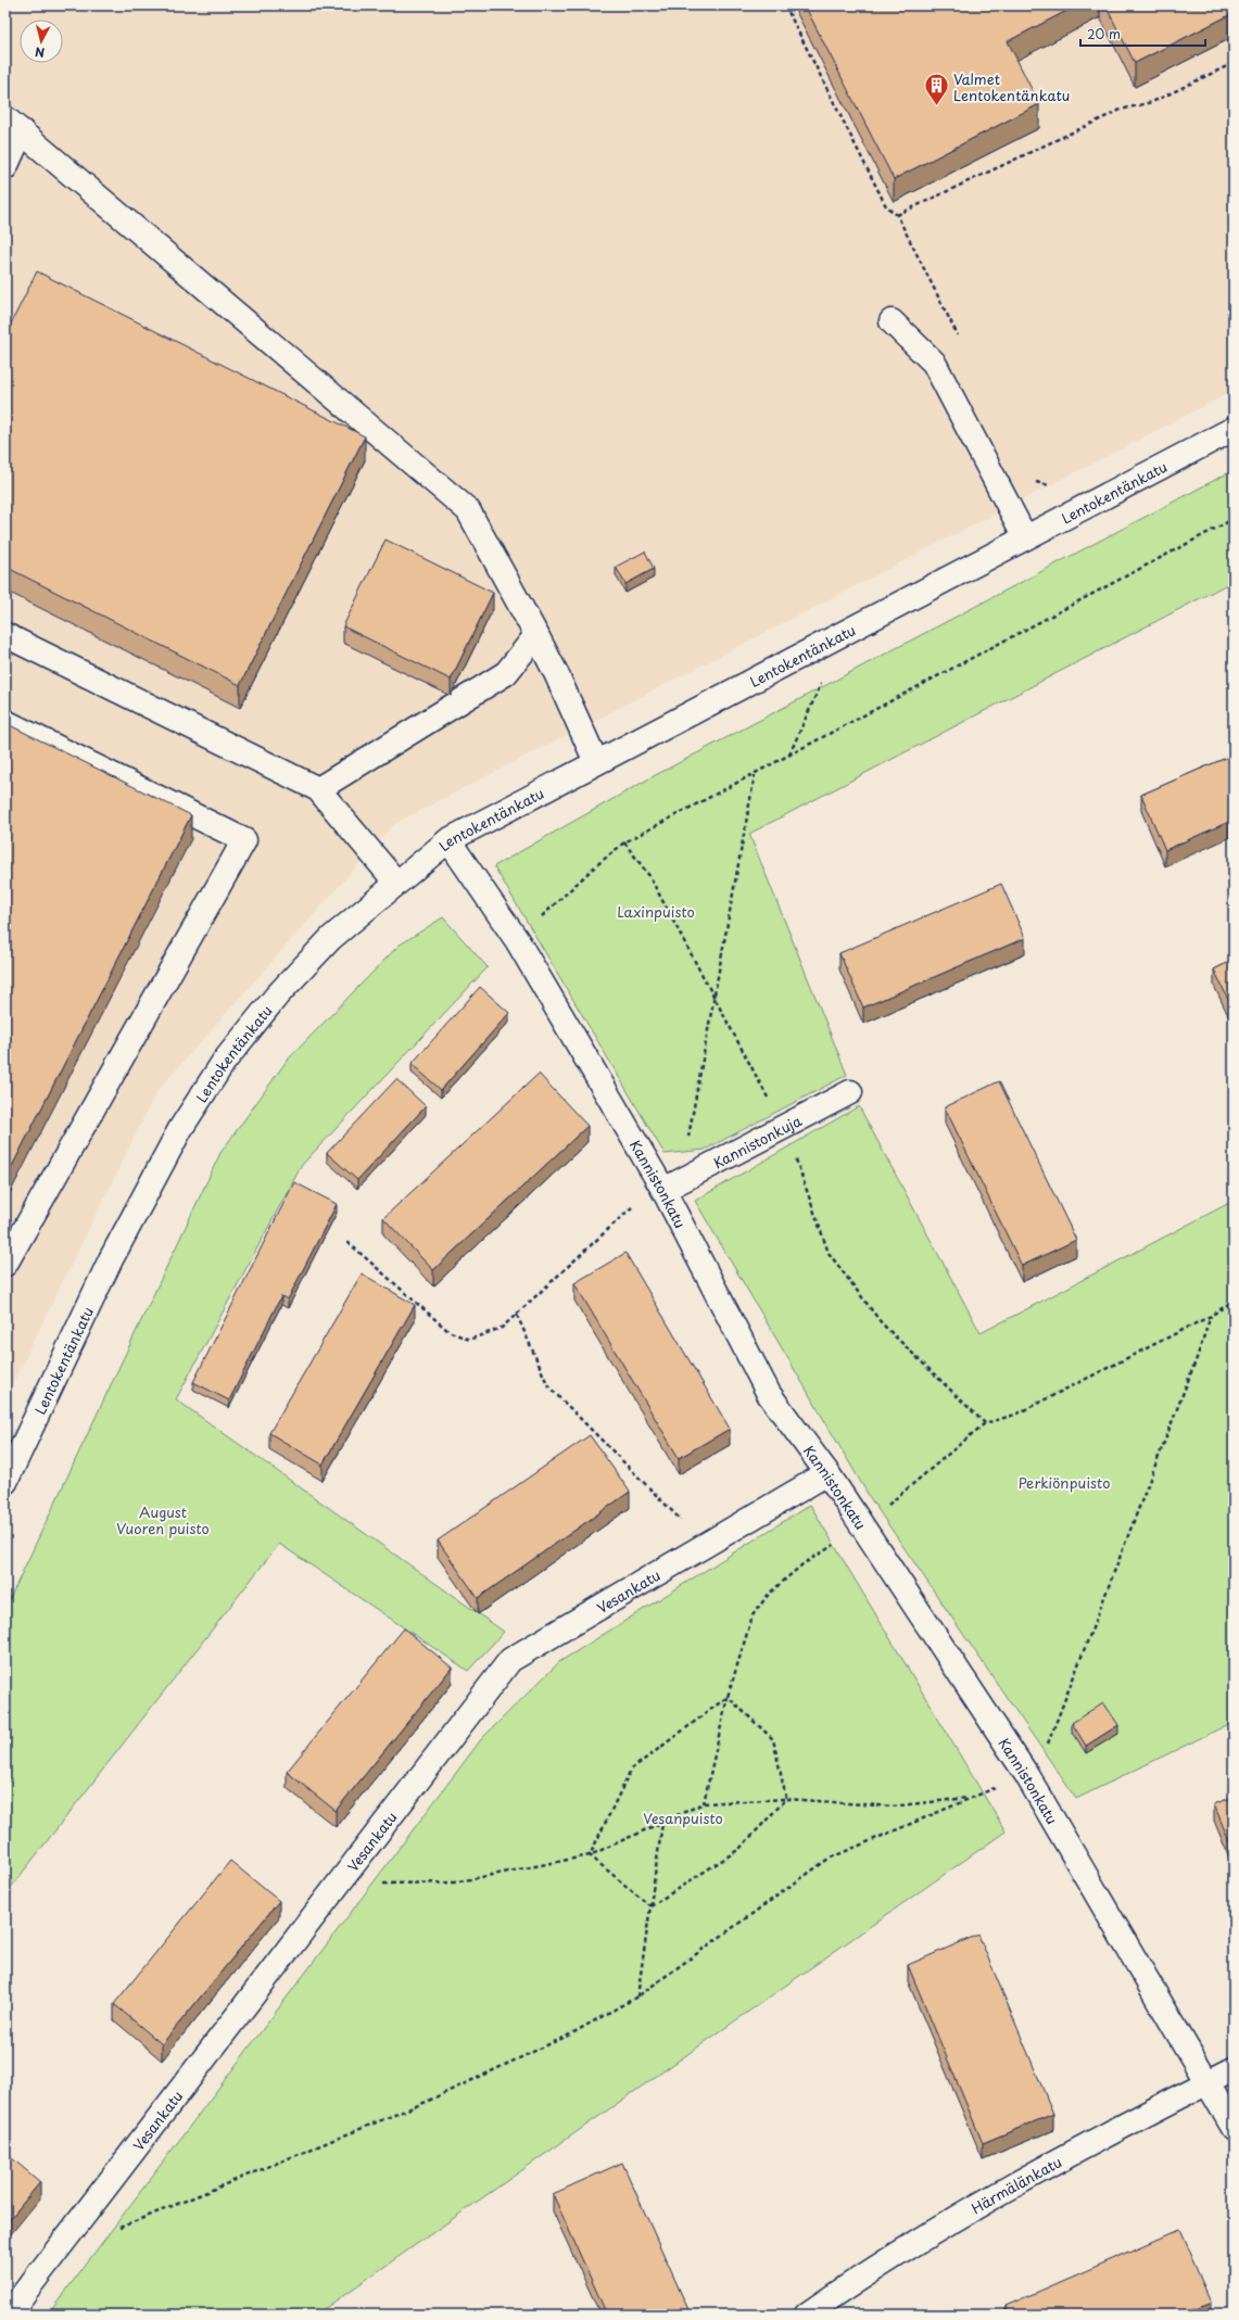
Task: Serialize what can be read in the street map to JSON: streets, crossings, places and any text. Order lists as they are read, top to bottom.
{
  "streets": {
    "street": [
      "Lentokentänkatu",
      "Kannistonkuja",
      "Kannistonkatu",
      "Vesankatu",
      "Härmälänkatu"
    ]
  },
  "crossings": [
    ["Lentokentänkatu", "Kannistonkatu"],
    ["Kannistonkuja", "Kannistonkatu"],
    ["Kannistonkatu", "Vesankatu"],
    ["Kannistonkatu", "Härmälänkatu"]
  ],
  "parks": [
    "Laxinpuisto",
    "Perkiönpuisto",
    "August Vuoren puisto",
    "Vesanpuisto"
  ],
  "places": {
    "building": ["Valmet Lentokentänkatu"]
  },
  "scale_bar": "20 m",
  "north": "bottom"
}
